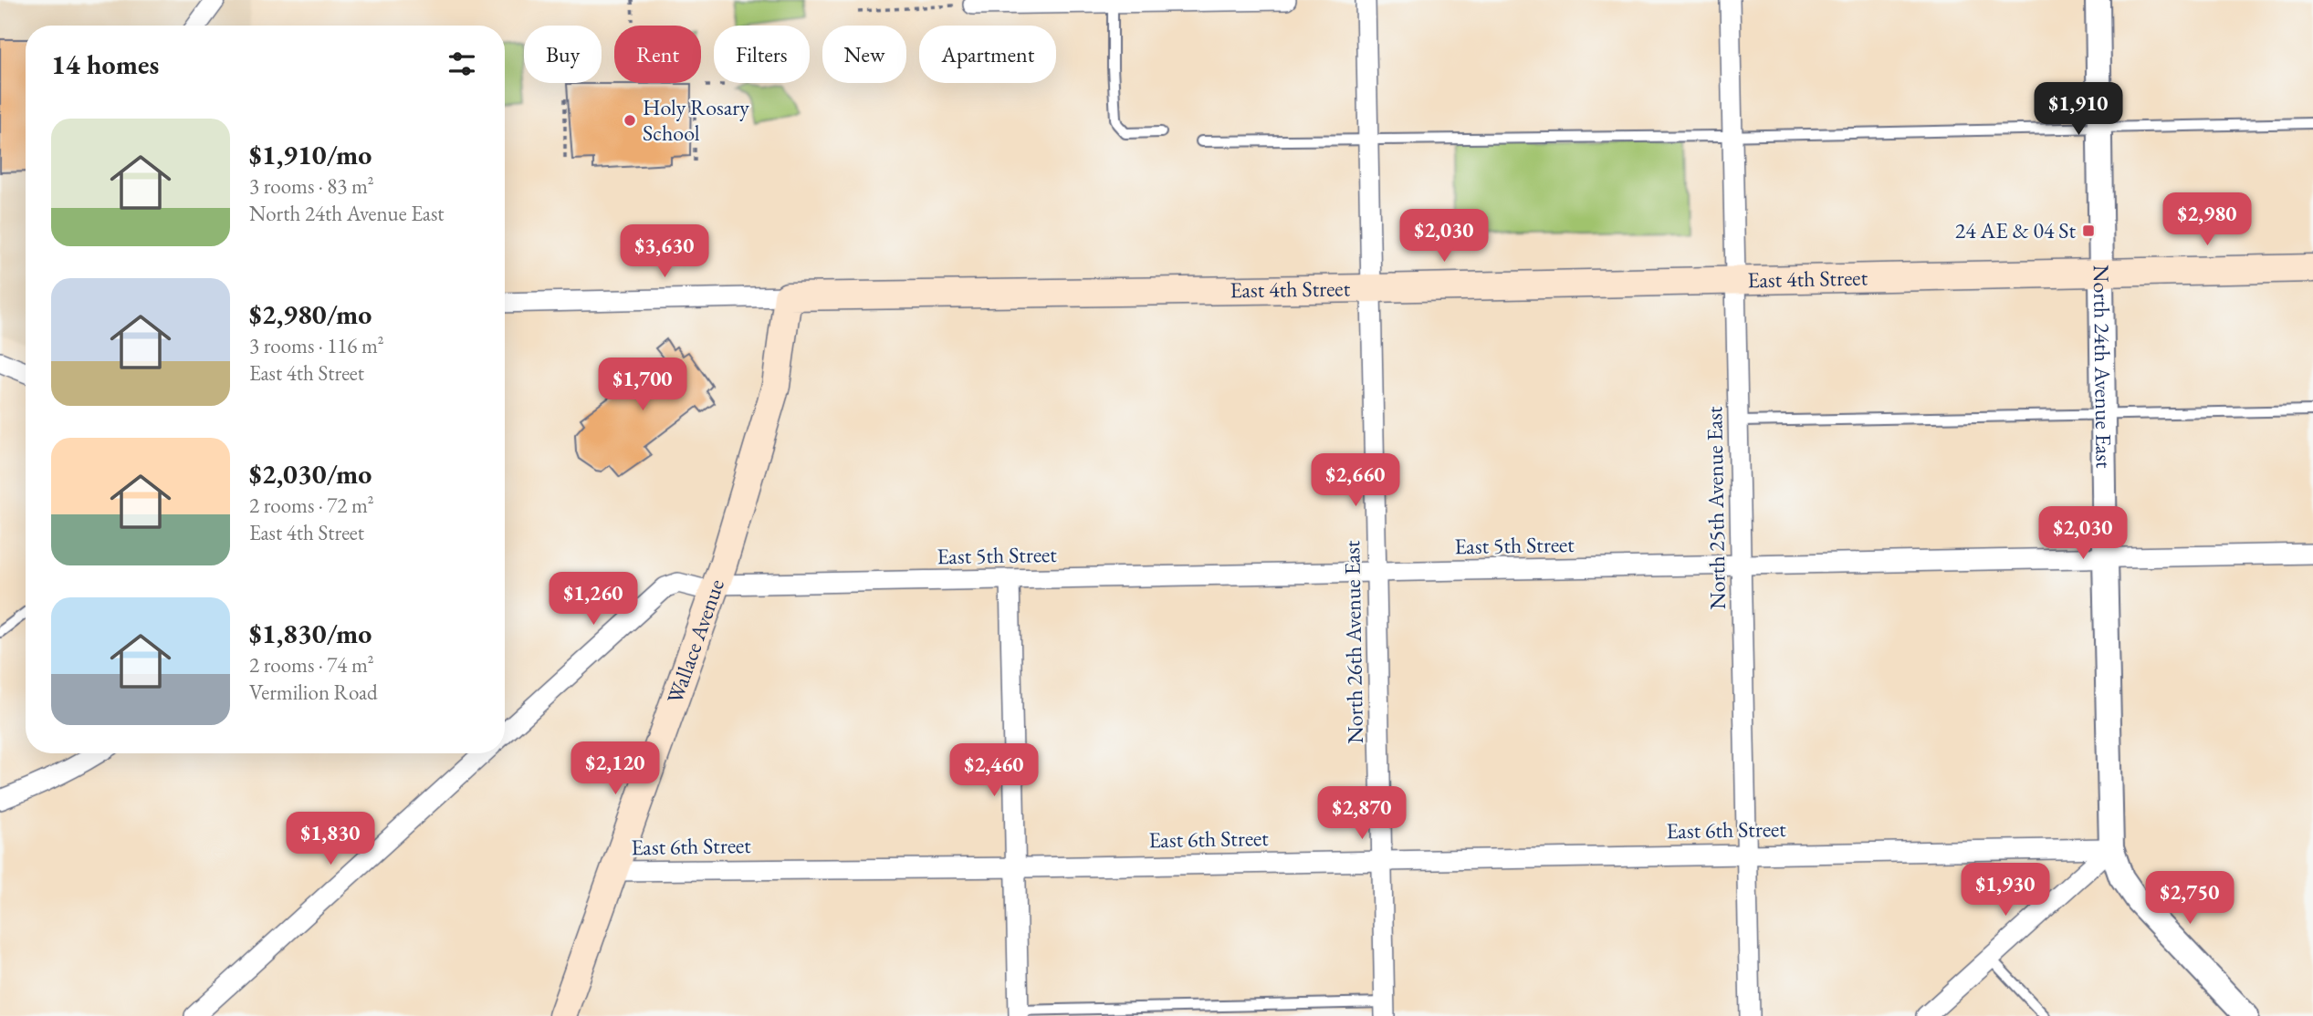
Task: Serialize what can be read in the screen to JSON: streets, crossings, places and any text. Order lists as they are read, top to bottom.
{
  "streets": {
    "main road": ["East 4th Street", "Wallace Avenue"],
    "street": [
      "North 24th Avenue East",
      "North 25th Avenue East",
      "East 5th Street",
      "North 26th Avenue East",
      "East 6th Street"
    ]
  },
  "crossings": [
    ["East 4th Street", "North 24th Avenue East"],
    ["East 4th Street", "North 25th Avenue East"],
    ["East 4th Street", "Wallace Avenue"],
    ["East 4th Street", "North 26th Avenue East"],
    ["North 24th Avenue East", "East 5th Street"],
    ["North 24th Avenue East", "East 6th Street"],
    ["North 25th Avenue East", "East 5th Street"],
    ["North 25th Avenue East", "East 6th Street"],
    ["East 5th Street", "Wallace Avenue"],
    ["East 5th Street", "North 26th Avenue East"],
    ["Wallace Avenue", "East 6th Street"],
    ["North 26th Avenue East", "East 6th Street"]
  ],
  "places": {
    "other": ["Holy Rosary School"],
    "transit": ["24 AE & 04 St"]
  },
  "page": {
    "chip": [
      "Buy",
      "Rent",
      "Filters",
      "New",
      "Apartment"
    ],
    "heading": "14 homes",
    "price": [
      "$1,910",
      "$2,980",
      "$2,030",
      "$3,630",
      "$1,700",
      "$2,660",
      "$2,030",
      "$1,260",
      "$2,120",
      "$2,460",
      "$2,870",
      "$1,830",
      "$1,930",
      "$2,750"
    ],
    "list": [
      {
        "name": "$1,910/mo",
        "note": "3 rooms · 83 m² · North 24th Avenue East"
      },
      {
        "name": "$2,980/mo",
        "note": "3 rooms · 116 m² · East 4th Street"
      },
      {
        "name": "$2,030/mo",
        "note": "2 rooms · 72 m² · East 4th Street"
      },
      {
        "name": "$1,830/mo",
        "note": "2 rooms · 74 m² · Vermilion Road"
      }
    ]
  }
}
